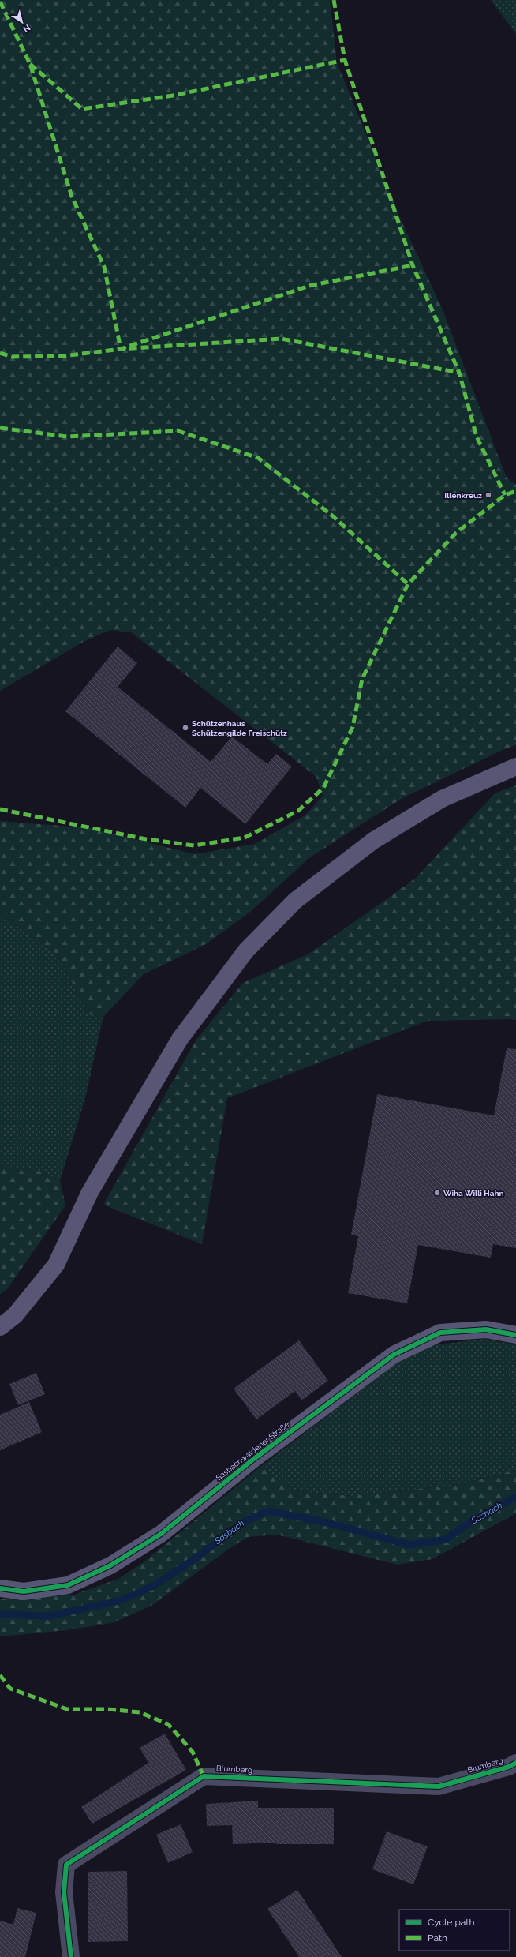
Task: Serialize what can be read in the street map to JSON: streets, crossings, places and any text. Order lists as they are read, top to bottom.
{
  "streets": {
    "main road": ["Sasbachwaldener Straße"],
    "street": ["Blumberg"]
  },
  "water": ["Sasbach"],
  "places": ["Illenkreuz", "Schützenhaus Schützengilde Freischütz", "Wiha Willi Hahn"],
  "legend": ["Cycle path", "Path"],
  "north": "bottom right"
}
